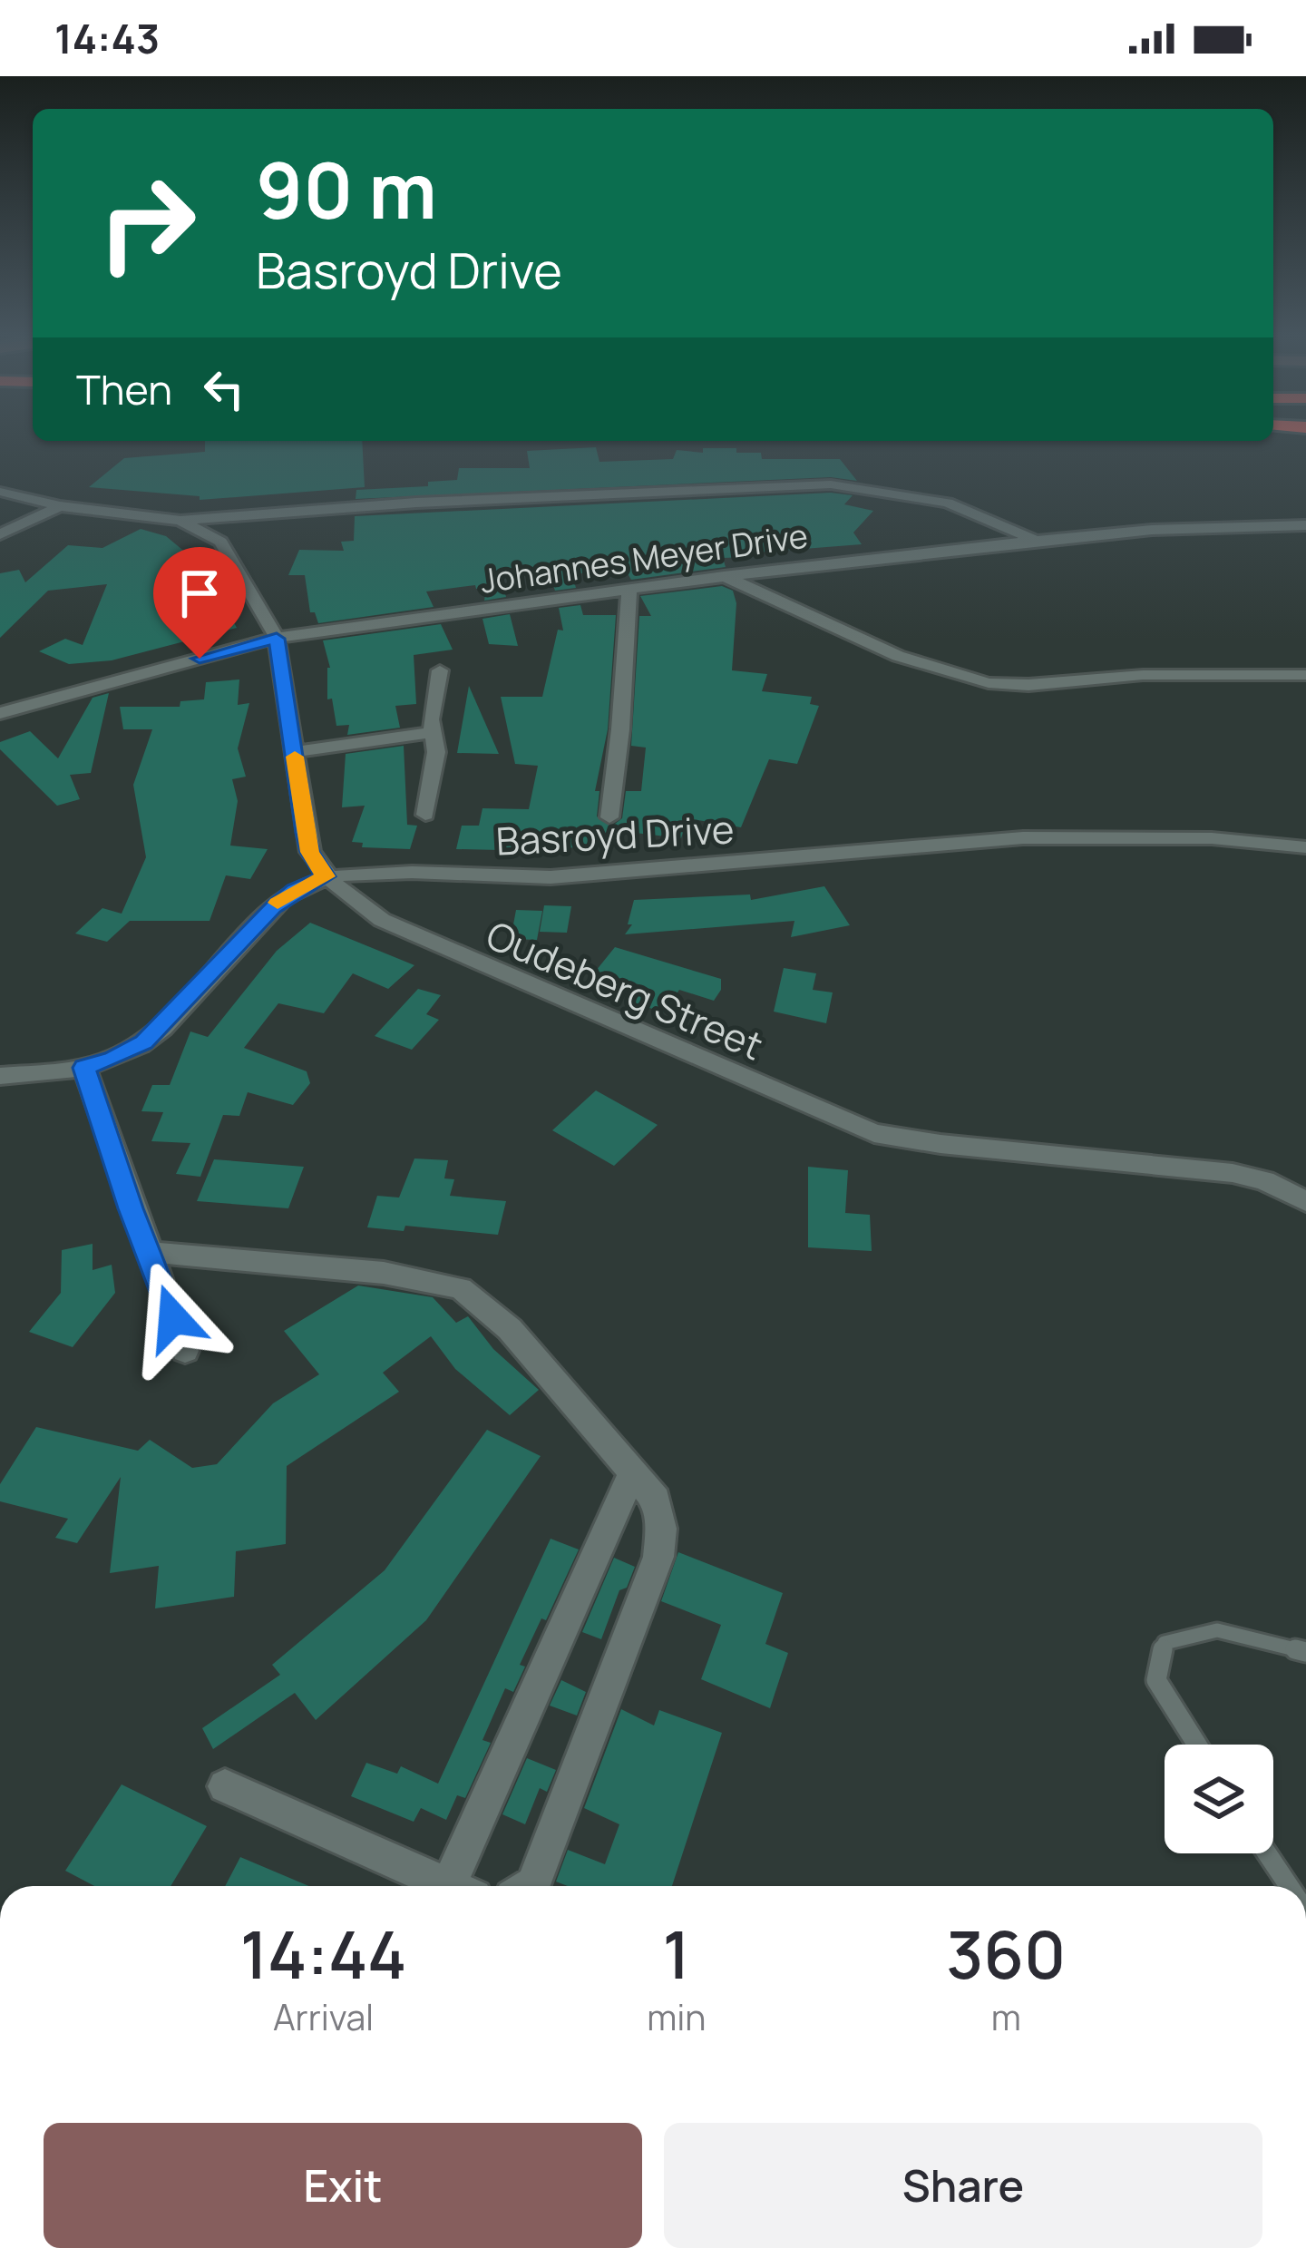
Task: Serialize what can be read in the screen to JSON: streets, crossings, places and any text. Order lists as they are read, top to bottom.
{
  "streets": {
    "street": ["Johannes Meyer Drive", "Basroyd Drive", "Oudeberg Street"]
  },
  "crossings": [
    ["Basroyd Drive", "Oudeberg Street"]
  ],
  "page": {
    "status": "14:43",
    "turn": ["90 m", "Basroyd Drive"],
    "then": "Then",
    "eta": [
      "14:44",
      "Arrival",
      "1",
      "min",
      "360",
      "m"
    ],
    "buttons": ["Exit", "Share"]
  }
}
